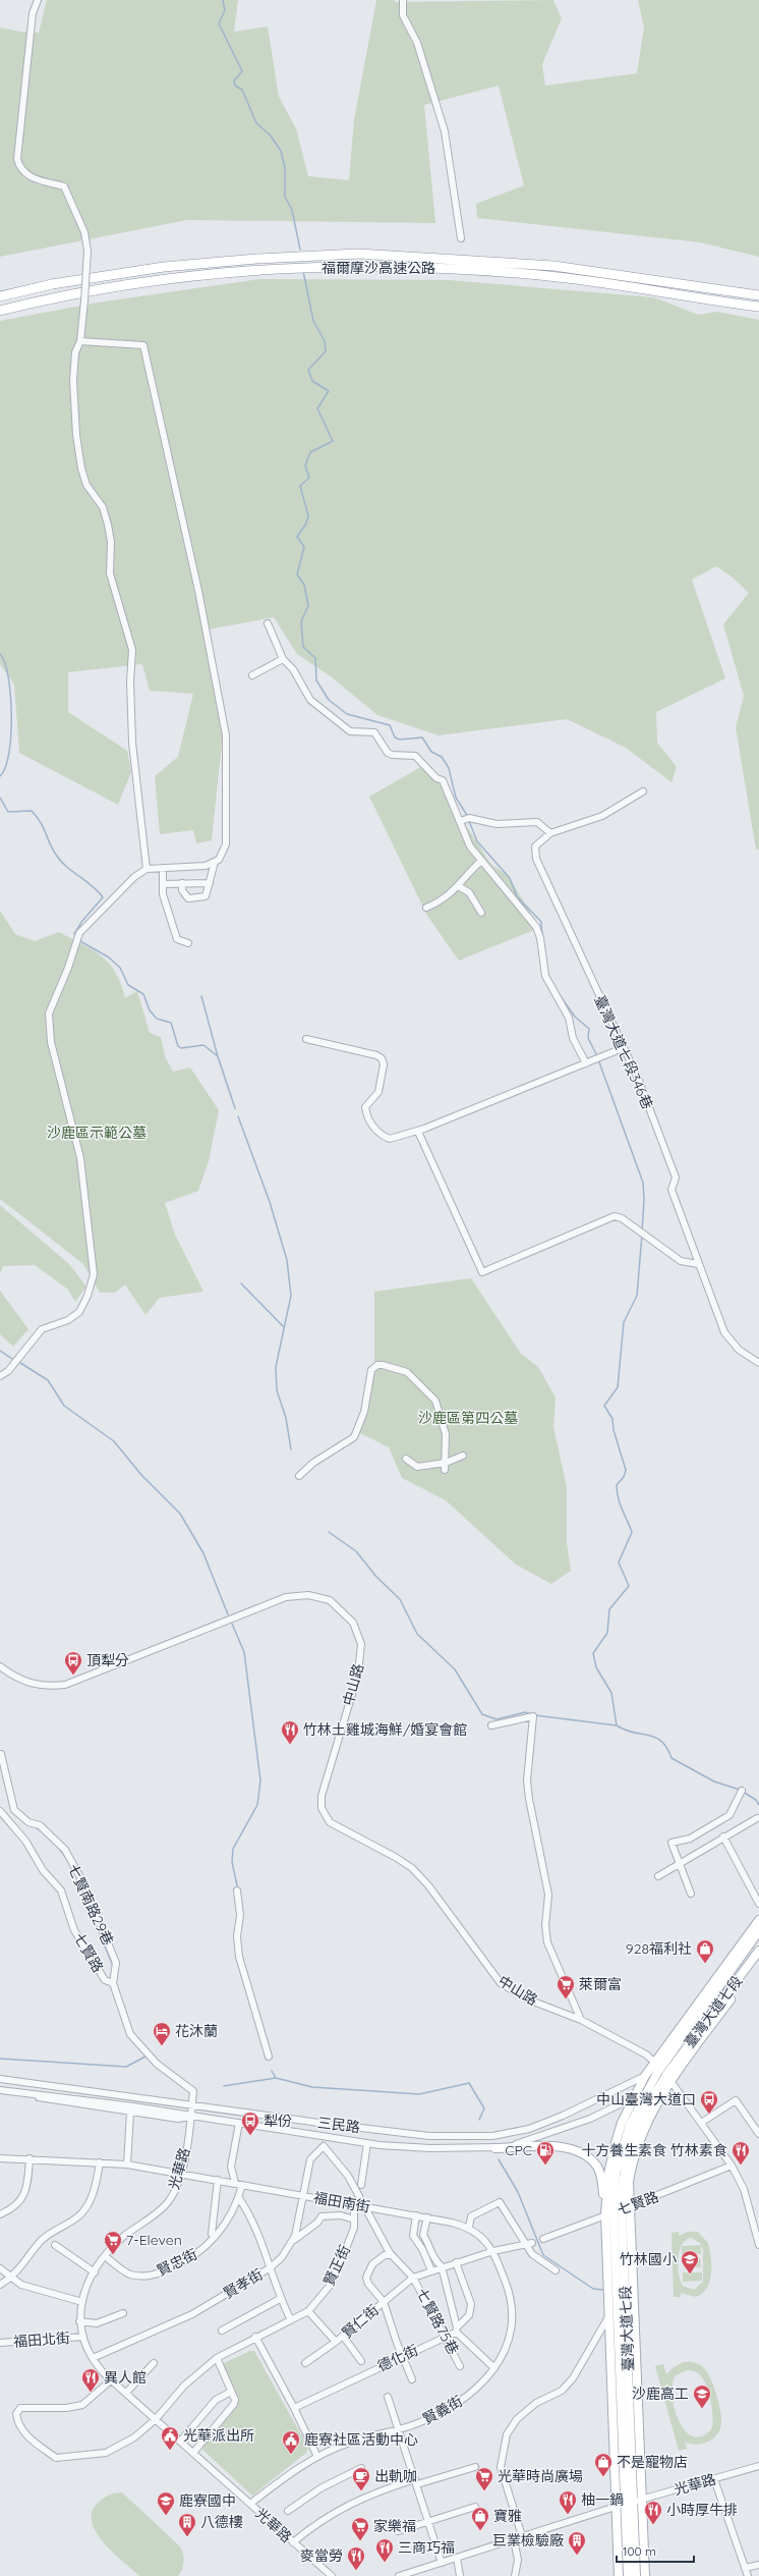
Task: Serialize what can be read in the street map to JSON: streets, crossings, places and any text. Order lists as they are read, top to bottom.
{
  "streets": {
    "highway": ["福爾摩沙高速公路"],
    "main road": ["臺灣大道七段"],
    "street": [
      "臺灣大道七段346巷",
      "中山路",
      "七賢南路29巷",
      "七賢路",
      "三民路",
      "光華路",
      "福田南街",
      "賢忠街",
      "賢正街",
      "賢孝街",
      "賢仁街",
      "七賢路75巷",
      "福田北街",
      "德化街",
      "賢義街"
    ]
  },
  "crossings": [
    ["中山路", "七賢路"],
    ["中山路", "臺灣大道七段"],
    ["七賢南路29巷", "七賢路"],
    ["七賢路", "臺灣大道七段"],
    ["七賢路", "三民路"],
    ["七賢路", "光華路"],
    ["臺灣大道七段", "三民路"],
    ["臺灣大道七段", "光華路"],
    ["三民路", "光華路"],
    ["光華路", "福田南街"],
    ["光華路", "賢忠街"],
    ["光華路", "賢正街"],
    ["光華路", "賢孝街"],
    ["光華路", "福田北街"],
    ["光華路", "賢義街"],
    ["福田南街", "賢忠街"],
    ["福田南街", "賢正街"],
    ["福田南街", "賢孝街"],
    ["福田南街", "賢義街"],
    ["賢仁街", "七賢路75巷"],
    ["七賢路75巷", "德化街"]
  ],
  "parks": ["沙鹿區示範公墓", "沙鹿區第四公墓"],
  "places": {
    "bus stop": ["頂犁分", "中山臺灣大道口", "犁份"],
    "restaurant": [
      "竹林土雞城海鮮/婚宴會館",
      "十方養生素食 竹林素食",
      "異人館",
      "柚一鍋",
      "小時厚牛排",
      "三商巧福",
      "麥當勞"
    ],
    "shop": ["928福利社", "不是寵物店", "寶雅"],
    "supermarket": [
      "萊爾富",
      "7-Eleven",
      "光華時尚廣場",
      "家樂福"
    ],
    "hotel": ["花沐蘭"],
    "fuel station": ["CPC"],
    "school or university": ["竹林國小", "沙鹿高工", "鹿寮國中"],
    "public building": ["光華派出所", "鹿寮社區活動中心"],
    "cafe": ["出軌咖"],
    "building": ["八德樓", "巨業檢驗廠"]
  },
  "scale_bar": "100 m"
}
